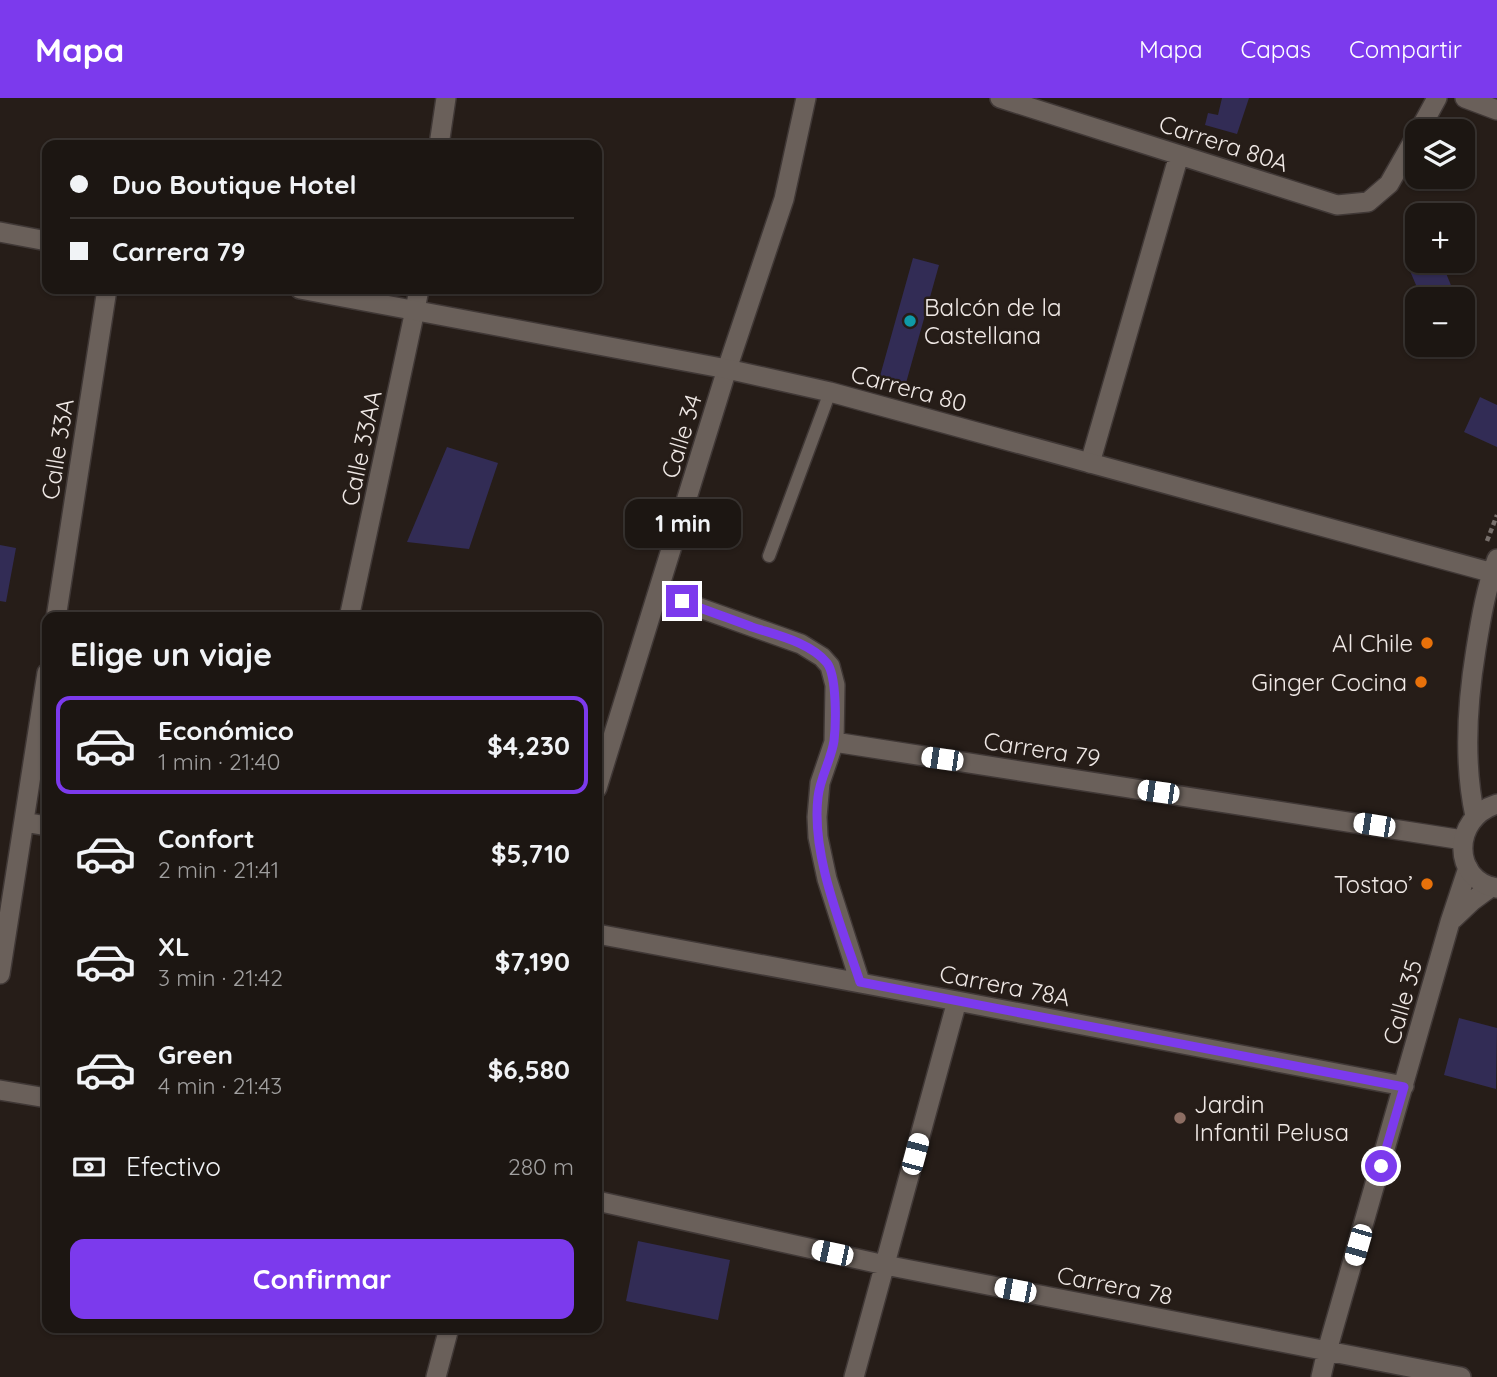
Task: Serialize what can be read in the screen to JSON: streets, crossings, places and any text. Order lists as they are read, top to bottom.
{
  "streets": {
    "street": [
      "Carrera 80A",
      "Carrera 80",
      "Calle 34",
      "Calle 33AA",
      "Calle 33A",
      "Carrera 79",
      "Carrera 78A",
      "Calle 35",
      "Carrera 78"
    ]
  },
  "crossings": [
    ["Carrera 80", "Calle 34"],
    ["Carrera 80", "Calle 33AA"],
    ["Carrera 78A", "Calle 35"],
    ["Calle 35", "Carrera 78"]
  ],
  "places": [
    "Balcón de la Castellana",
    "Al Chile",
    "Ginger Cocina",
    "Tostao’",
    "Jardin Infantil Pelusa"
  ],
  "page": {
    "header": "Mapa",
    "nav": ["Mapa", "Capas", "Compartir"],
    "map_buttons": ["+", "−"],
    "banner": ["Duo Boutique Hotel", "Carrera 79"],
    "bubble": "1 min",
    "heading": "Elige un viaje",
    "list": [
      {
        "name": "Económico",
        "note": "1 min · 21:40",
        "value": "$4,230"
      },
      {
        "name": "Confort",
        "note": "2 min · 21:41",
        "value": "$5,710"
      },
      {
        "name": "XL",
        "note": "3 min · 21:42",
        "value": "$7,190"
      },
      {
        "name": "Green",
        "note": "4 min · 21:43",
        "value": "$6,580"
      }
    ],
    "pay": ["Efectivo", "280 m"],
    "buttons": "Confirmar"
  }
}
